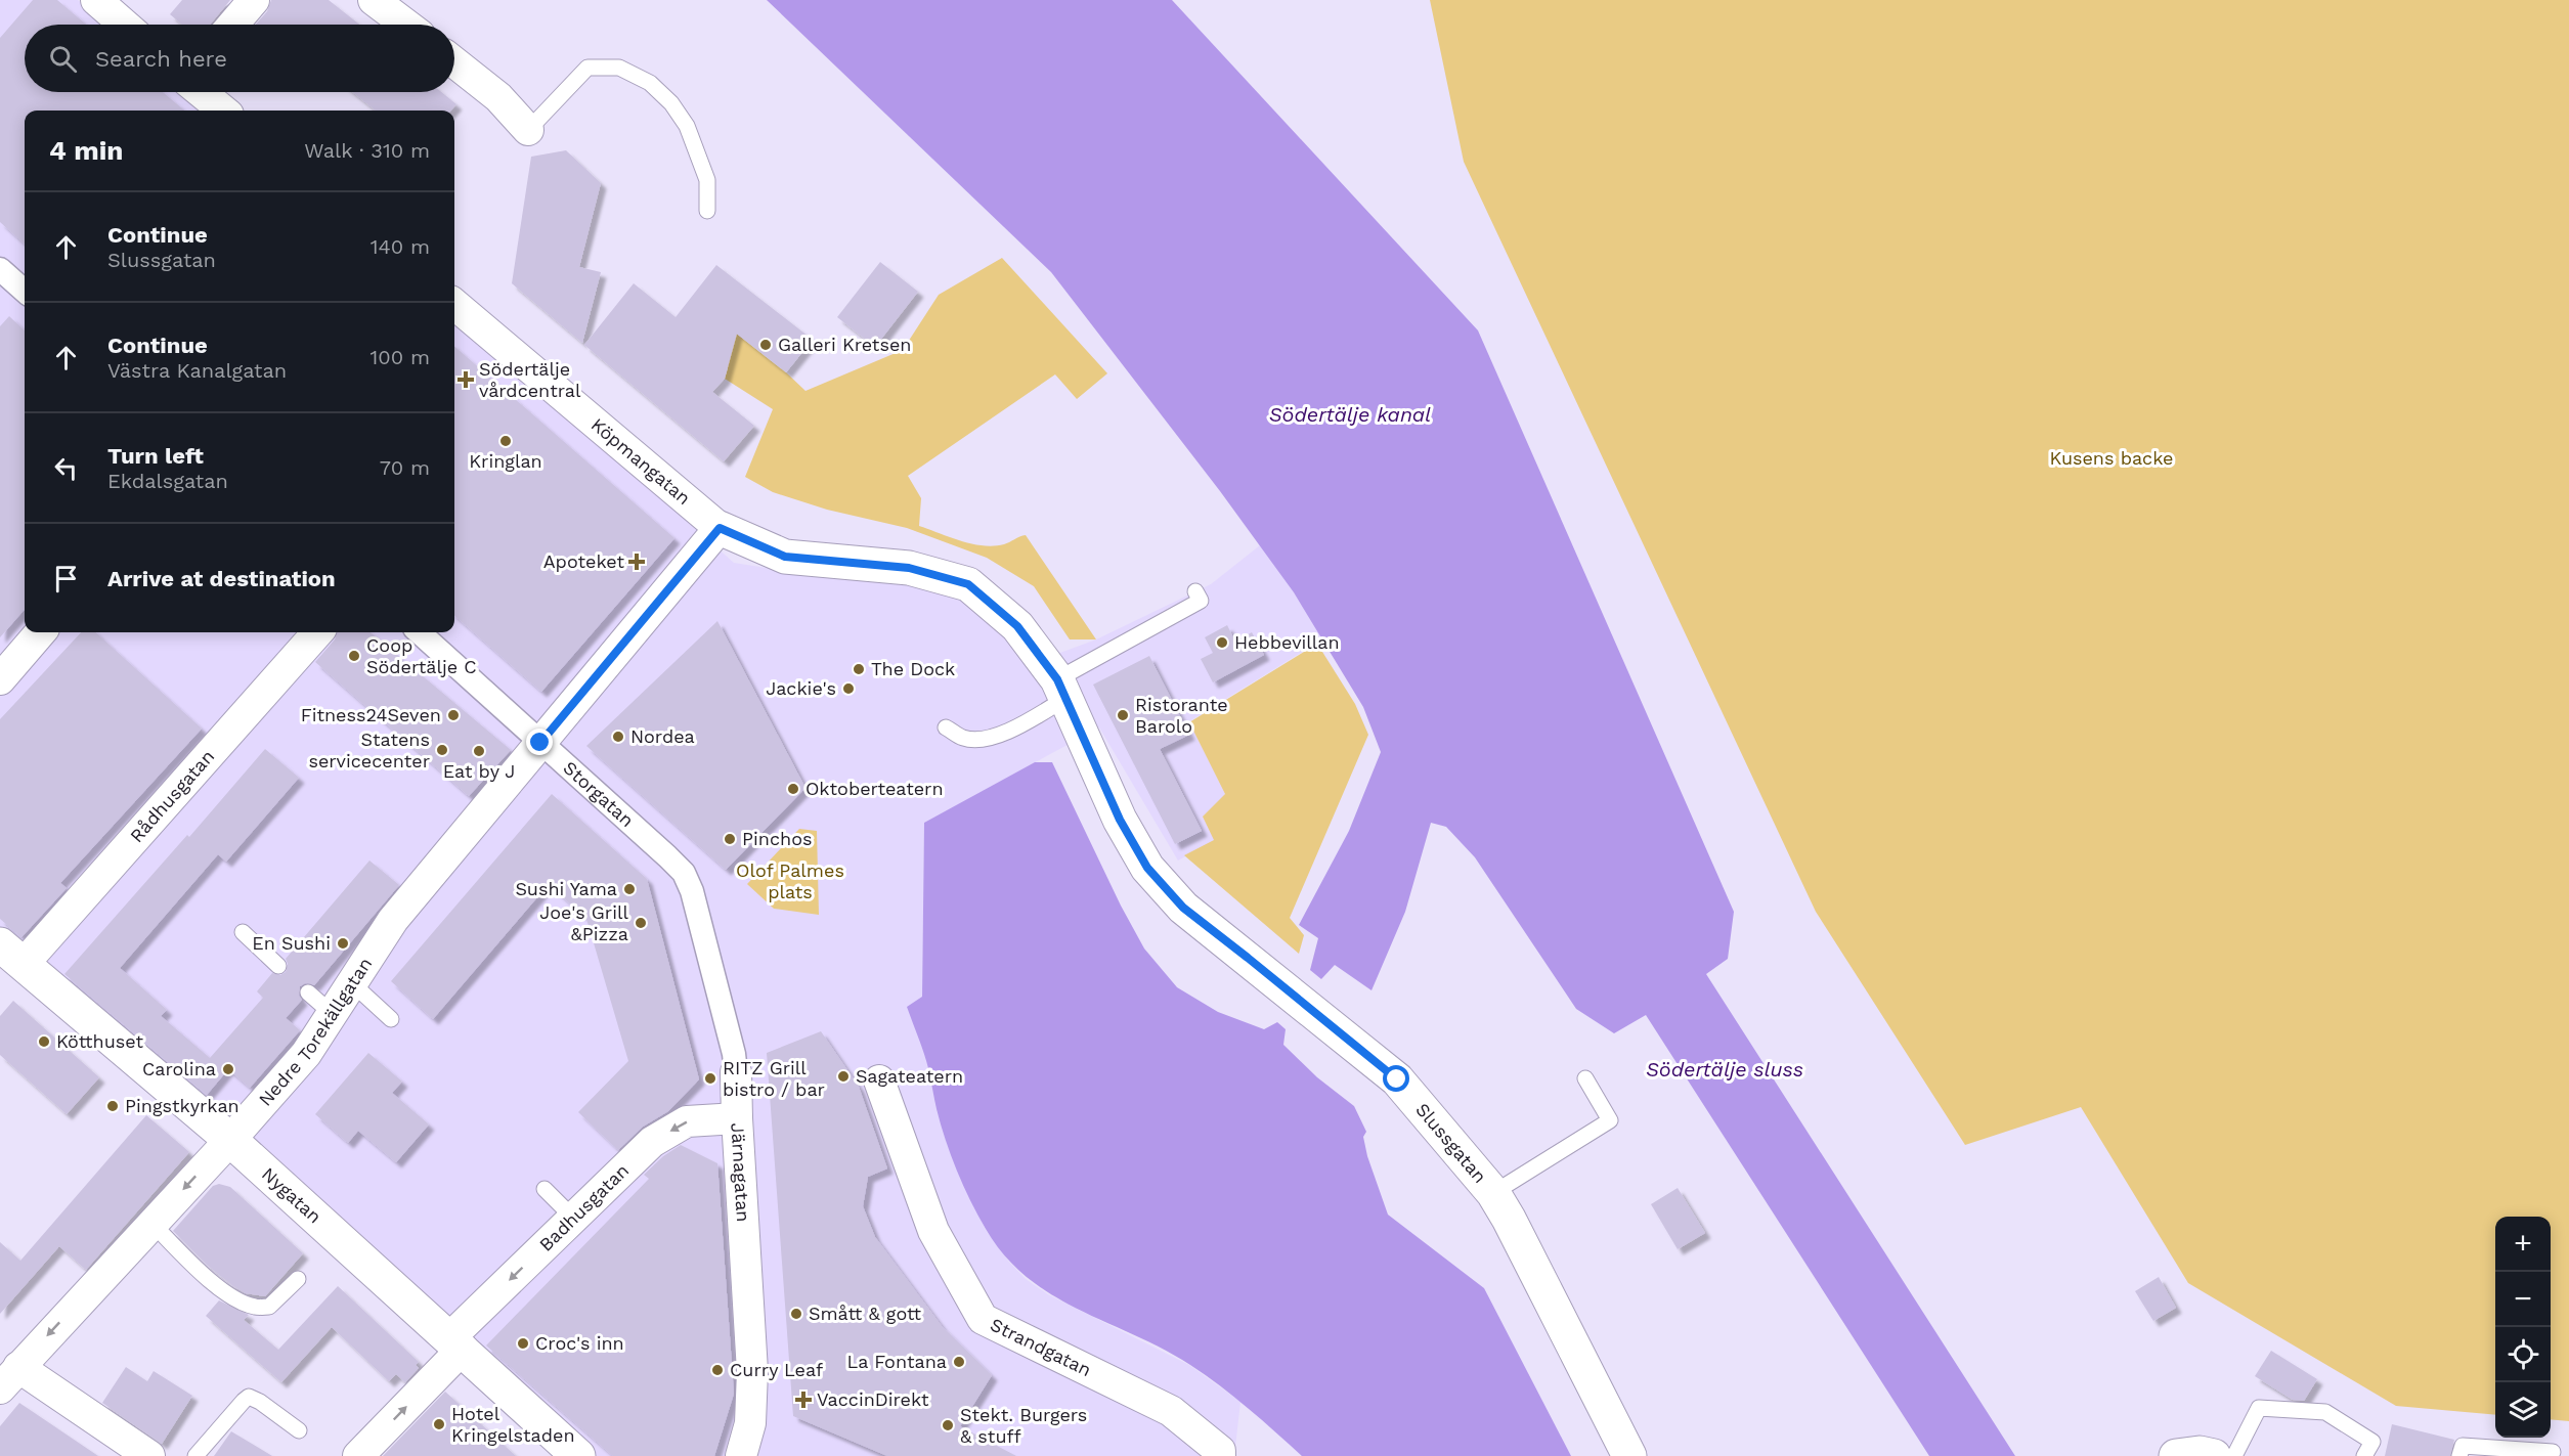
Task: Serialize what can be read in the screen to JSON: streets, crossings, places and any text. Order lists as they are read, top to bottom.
{
  "streets": {
    "street": [
      "Köpmangatan",
      "Storgatan",
      "Rådhusgatan",
      "Nedre Torekällgatan",
      "Slussgatan",
      "Järnagatan",
      "Nygatan",
      "Badhusgatan",
      "Strandgatan"
    ]
  },
  "crossings": [
    ["Köpmangatan", "Nedre Torekällgatan"],
    ["Köpmangatan", "Slussgatan"],
    ["Storgatan", "Nedre Torekällgatan"],
    ["Storgatan", "Järnagatan"],
    ["Rådhusgatan", "Nygatan"],
    ["Nedre Torekällgatan", "Slussgatan"],
    ["Nedre Torekällgatan", "Nygatan"],
    ["Järnagatan", "Badhusgatan"],
    ["Nygatan", "Badhusgatan"]
  ],
  "water": ["Södertälje kanal", "Södertälje sluss"],
  "parks": ["Kusens backe", "Olof Palmes plats"],
  "places": {
    "other": [
      "Galleri Kretsen",
      "Kringlan",
      "Hebbevillan",
      "Coop Södertälje C",
      "The Dock",
      "Jackie's",
      "Fitness24Seven",
      "Ristorante Barolo",
      "Nordea",
      "Statens servicecenter",
      "Eat by J",
      "Oktoberteatern",
      "Pinchos",
      "Sushi Yama",
      "Joe's Grill &Pizza",
      "En Sushi",
      "Kötthuset",
      "Carolina",
      "Sagateatern",
      "RITZ Grill bistro / bar",
      "Pingstkyrkan",
      "Smått & gott",
      "Croc's inn",
      "La Fontana",
      "Curry Leaf",
      "Hotel Kringelstaden",
      "Stekt. Burgers & stuff"
    ],
    "health": ["Södertälje vårdcentral", "Apoteket", "VaccinDirekt"]
  },
  "page": {
    "search": "Search here",
    "heading": ["4 min", "Walk · 310 m"],
    "list": [
      ["Continue", "Slussgatan", "140 m"],
      ["Continue", "Västra Kanalgatan", "100 m"],
      ["Turn left", "Ekdalsgatan", "70 m"],
      "Arrive at destination"
    ],
    "map_buttons": ["+", "−"]
  }
}
